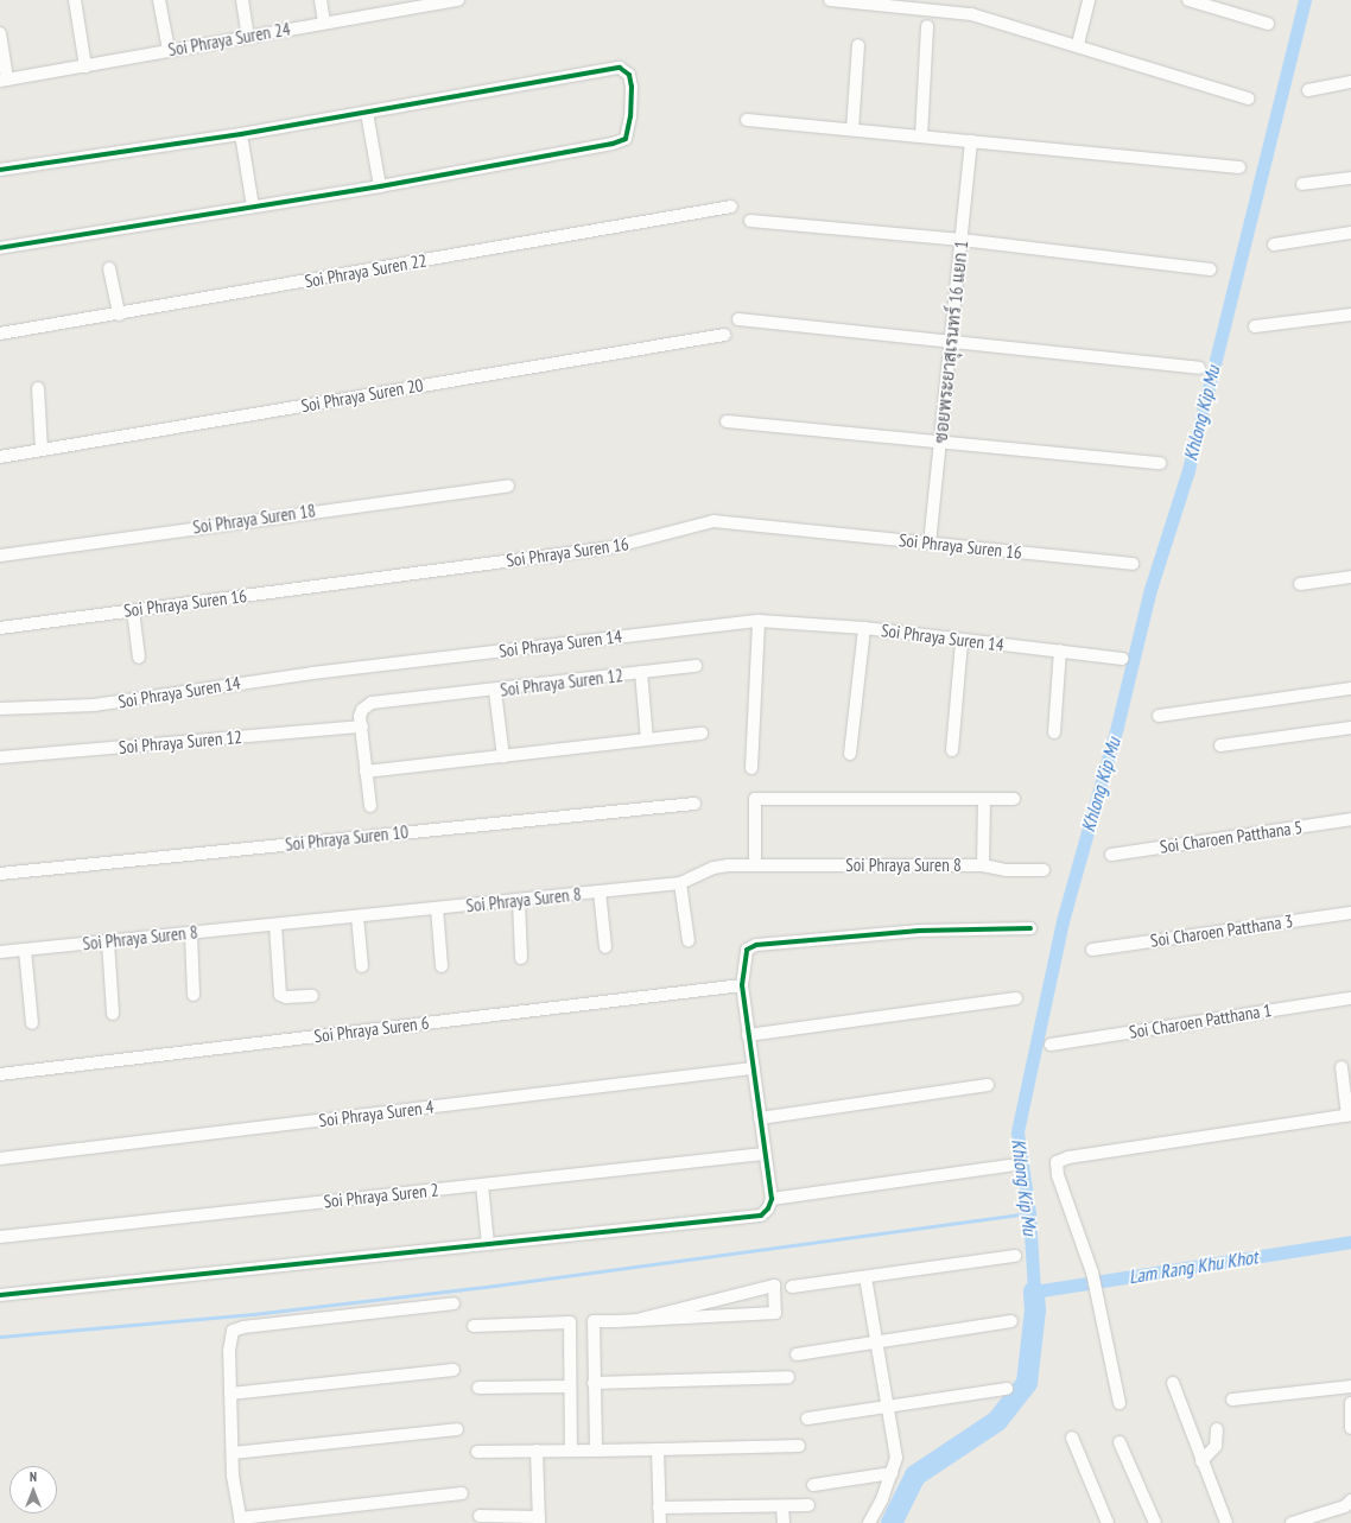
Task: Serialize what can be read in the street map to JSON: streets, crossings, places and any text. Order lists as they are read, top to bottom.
{
  "streets": {
    "street": [
      "Soi Phraya Suren 24",
      "Soi Phraya Suren 22",
      "ซอยพระยาสุเรนทร์ 16 แยก 1",
      "Soi Phraya Suren 20",
      "Soi Phraya Suren 18",
      "Soi Phraya Suren 16",
      "Soi Phraya Suren 14",
      "Soi Phraya Suren 12",
      "Soi Charoen Patthana 5",
      "Soi Phraya Suren 10",
      "Soi Phraya Suren 8",
      "Soi Charoen Patthana 3",
      "Soi Charoen Patthana 1",
      "Soi Phraya Suren 6",
      "Soi Phraya Suren 4",
      "Soi Phraya Suren 2"
    ]
  },
  "crossings": [
    ["ซอยพระยาสุเรนทร์ 16 แยก 1", "Soi Phraya Suren 16"]
  ],
  "water": ["Khlong Kip Mu", "Lam Rang Khu Khot"],
  "north": "top"
}
